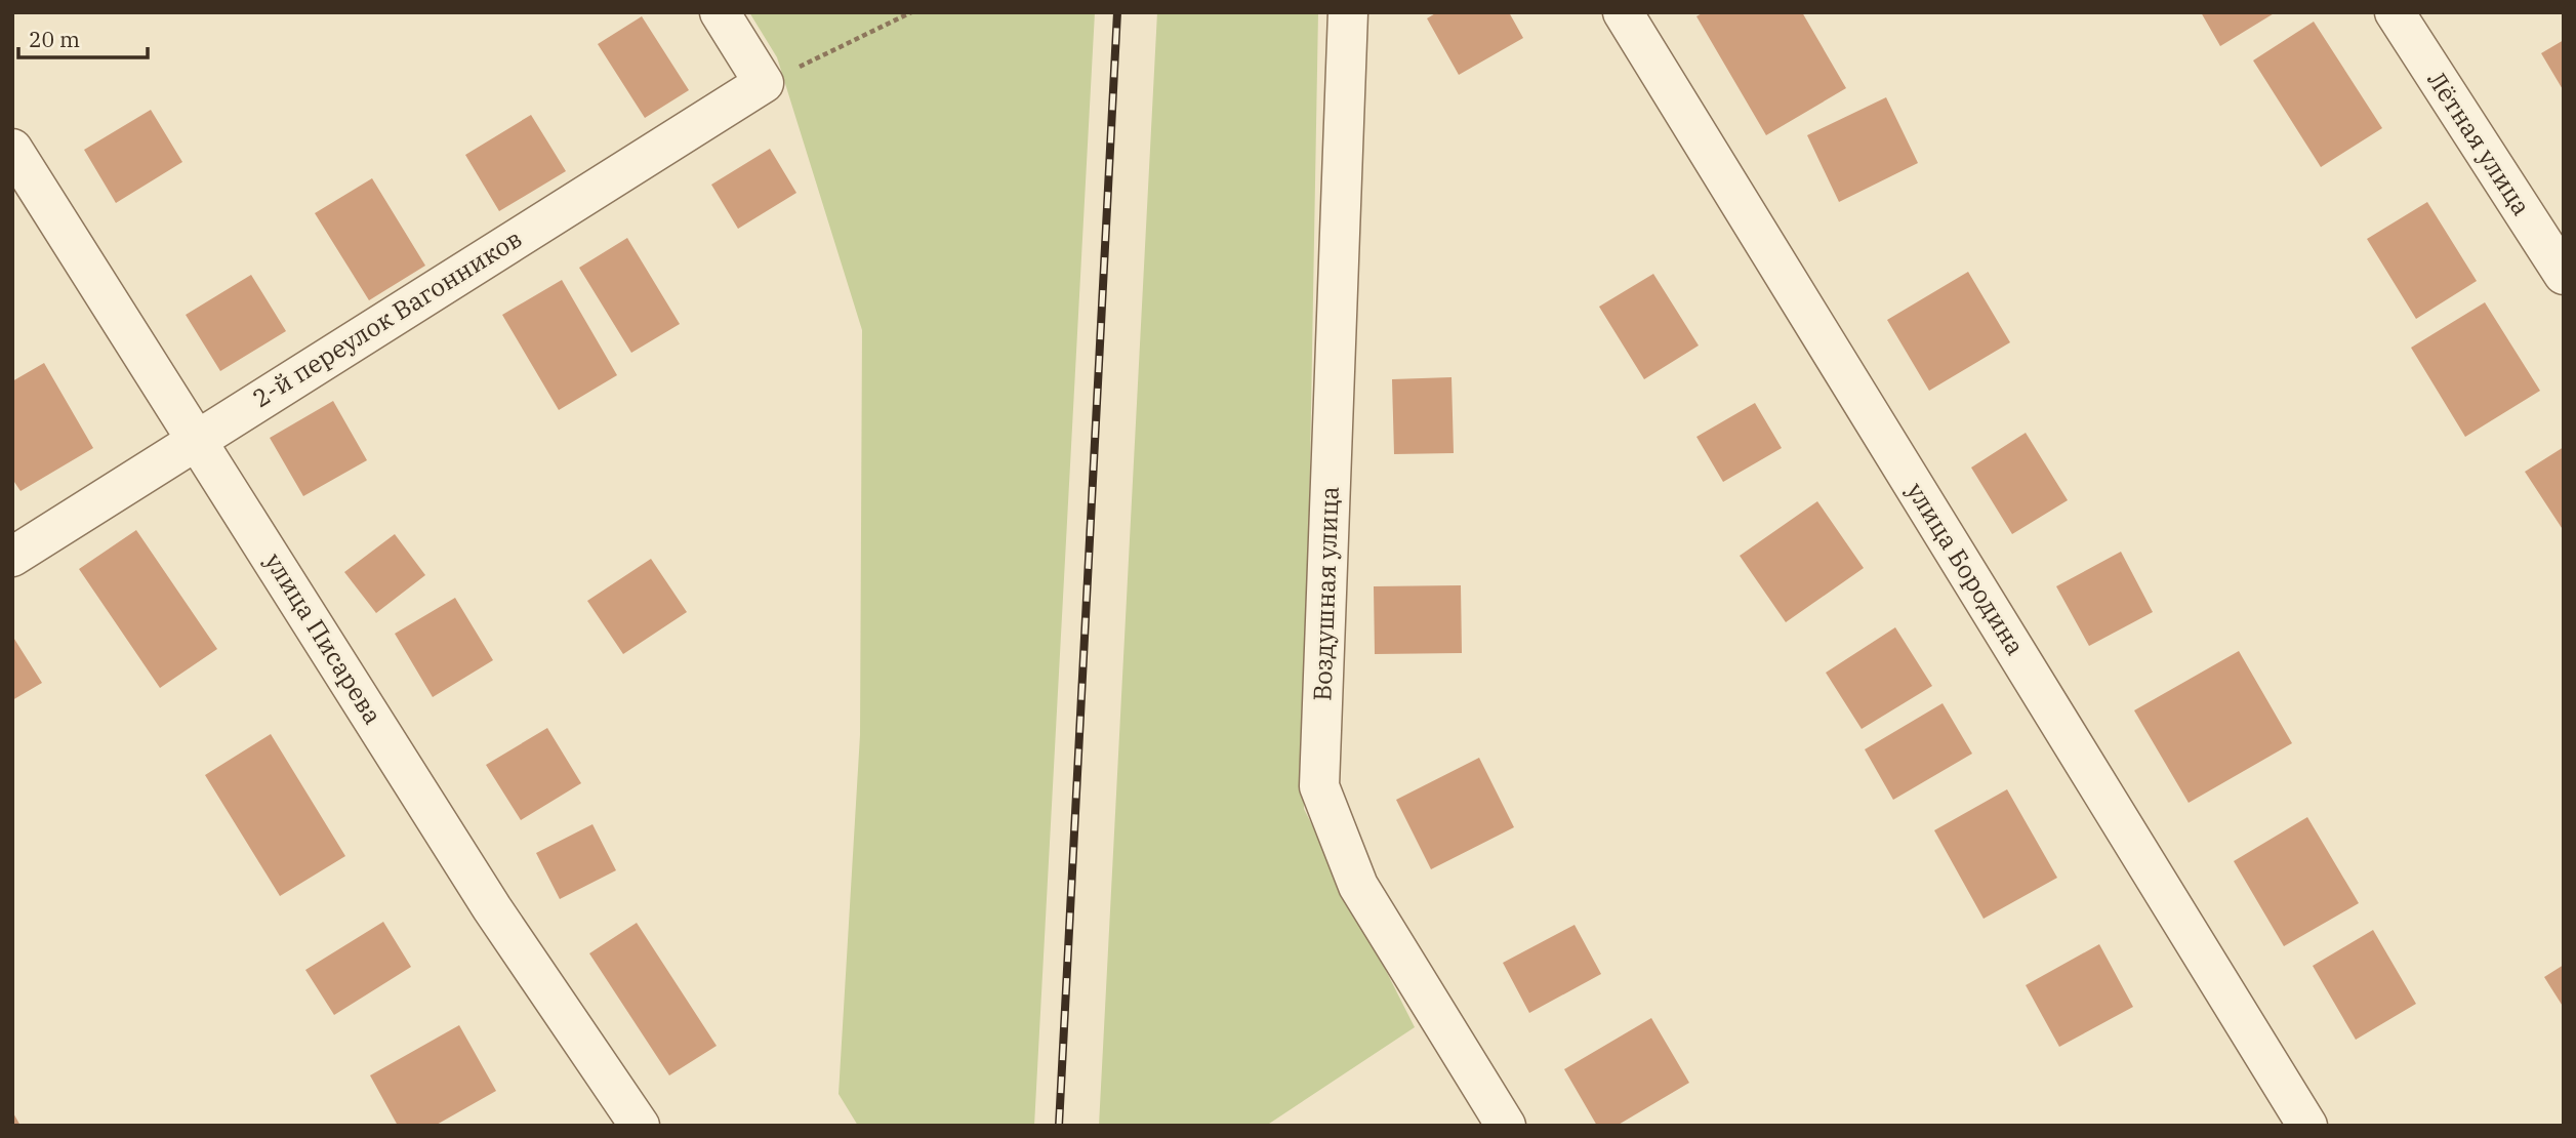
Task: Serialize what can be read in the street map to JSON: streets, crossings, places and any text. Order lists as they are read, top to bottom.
{
  "streets": {
    "street": [
      "Лётная улица",
      "2-й переулок Вагонников",
      "улица Бородина",
      "Воздушная улица",
      "улица Писарева"
    ]
  },
  "crossings": [
    ["2-й переулок Вагонников", "улица Писарева"]
  ],
  "scale_bar": "20 m"
}
